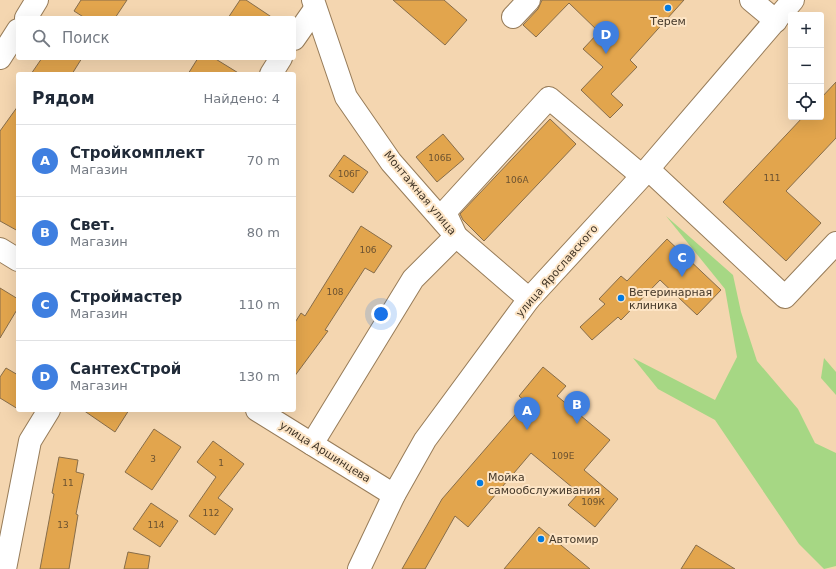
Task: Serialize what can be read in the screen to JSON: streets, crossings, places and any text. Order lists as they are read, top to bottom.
{
  "streets": {
    "street": ["Монтажная улица", "улица Ярославского", "улица Аршинцева"]
  },
  "crossings": [
    ["Монтажная улица", "улица Ярославского"],
    ["улица Ярославского", "улица Аршинцева"]
  ],
  "places": [
    "Терем",
    "Ветеринарная клиника",
    "Мойка самообслуживания",
    "Автомир"
  ],
  "house_numbers": [
    "106Б",
    "106Г",
    "111",
    "106А",
    "106",
    "108",
    "109Е",
    "3",
    "1",
    "11",
    "109К",
    "112",
    "13",
    "114"
  ],
  "page": {
    "map_buttons": ["+", "−"],
    "search": "Поиск",
    "pins": [
      "D",
      "C",
      "B",
      "A"
    ],
    "heading": ["Рядом", "Найдено: 4"],
    "list": [
      {
        "mark": "A",
        "name": "Стройкомплект",
        "note": "Магазин",
        "value": "70 m"
      },
      {
        "mark": "B",
        "name": "Свет.",
        "note": "Магазин",
        "value": "80 m"
      },
      {
        "mark": "C",
        "name": "Строймастер",
        "note": "Магазин",
        "value": "110 m"
      },
      {
        "mark": "D",
        "name": "СантехСтрой",
        "note": "Магазин",
        "value": "130 m"
      }
    ]
  }
}
